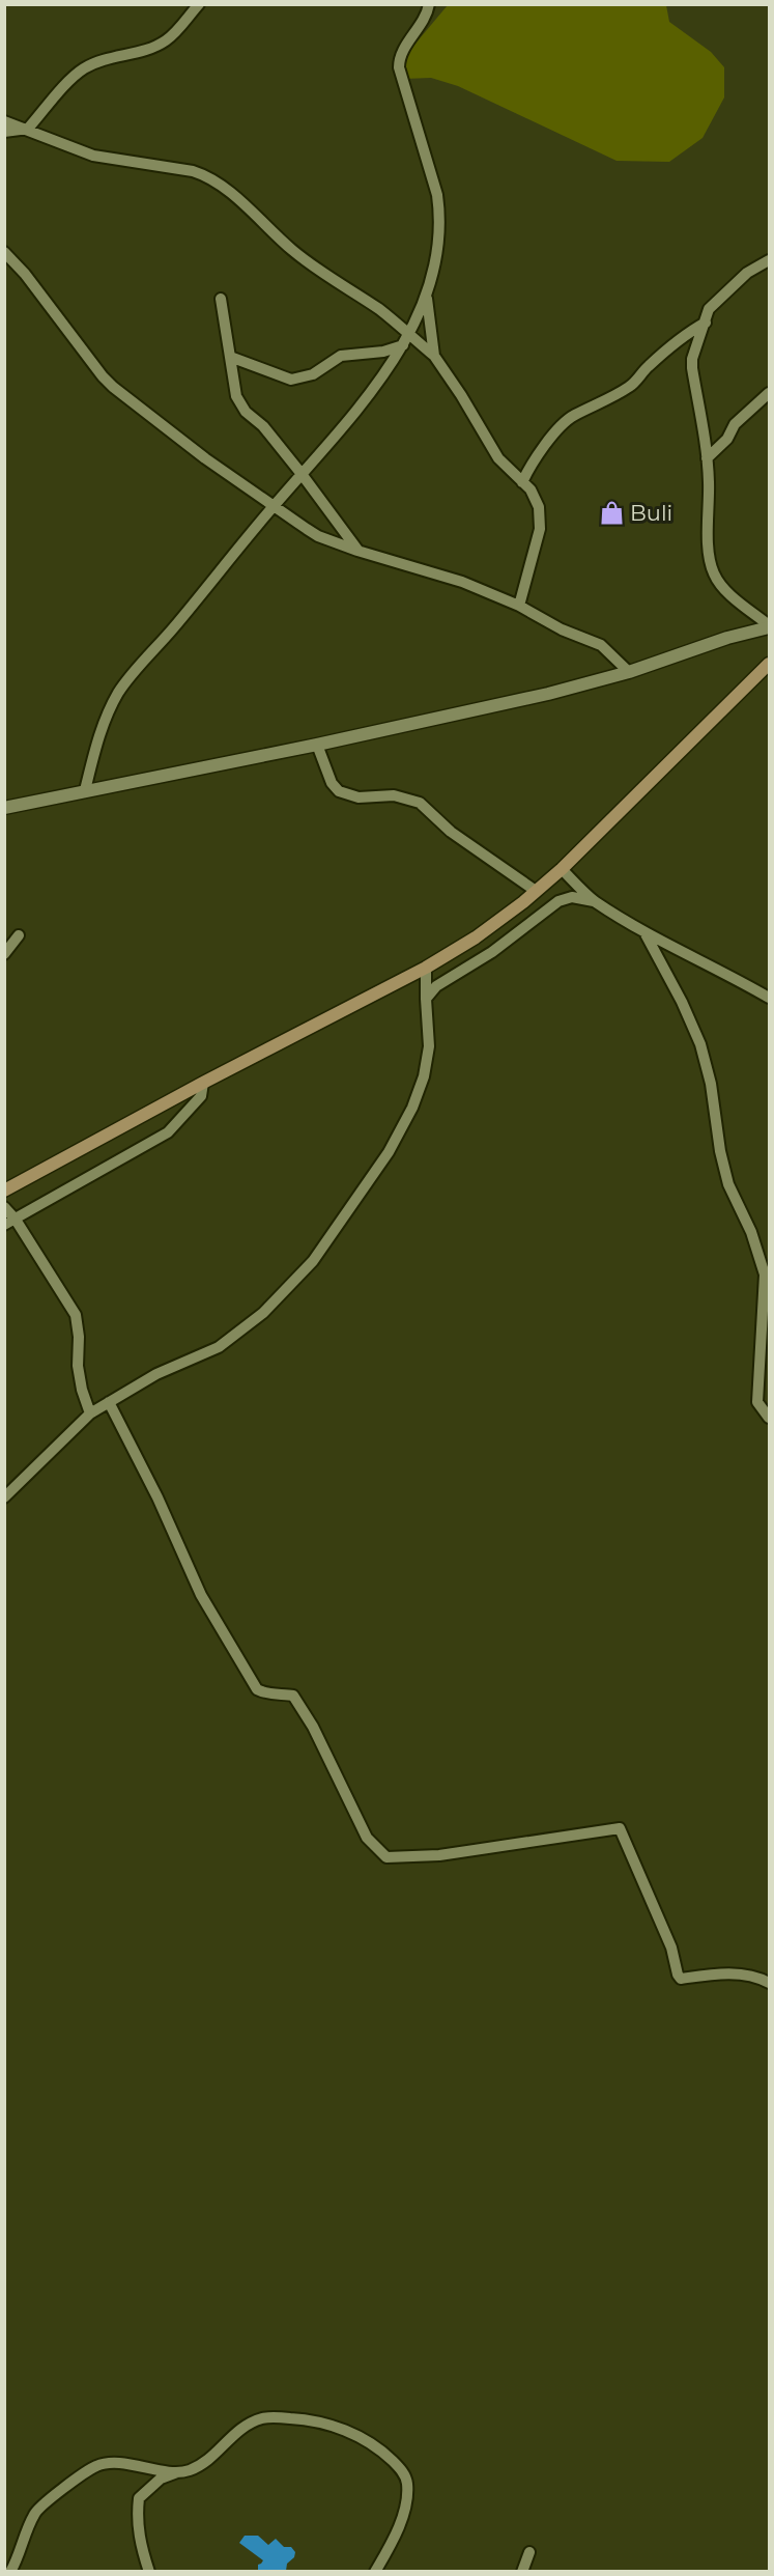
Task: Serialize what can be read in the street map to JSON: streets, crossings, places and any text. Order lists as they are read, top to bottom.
{
  "places": {
    "shop": ["Buli"]
  }
}
